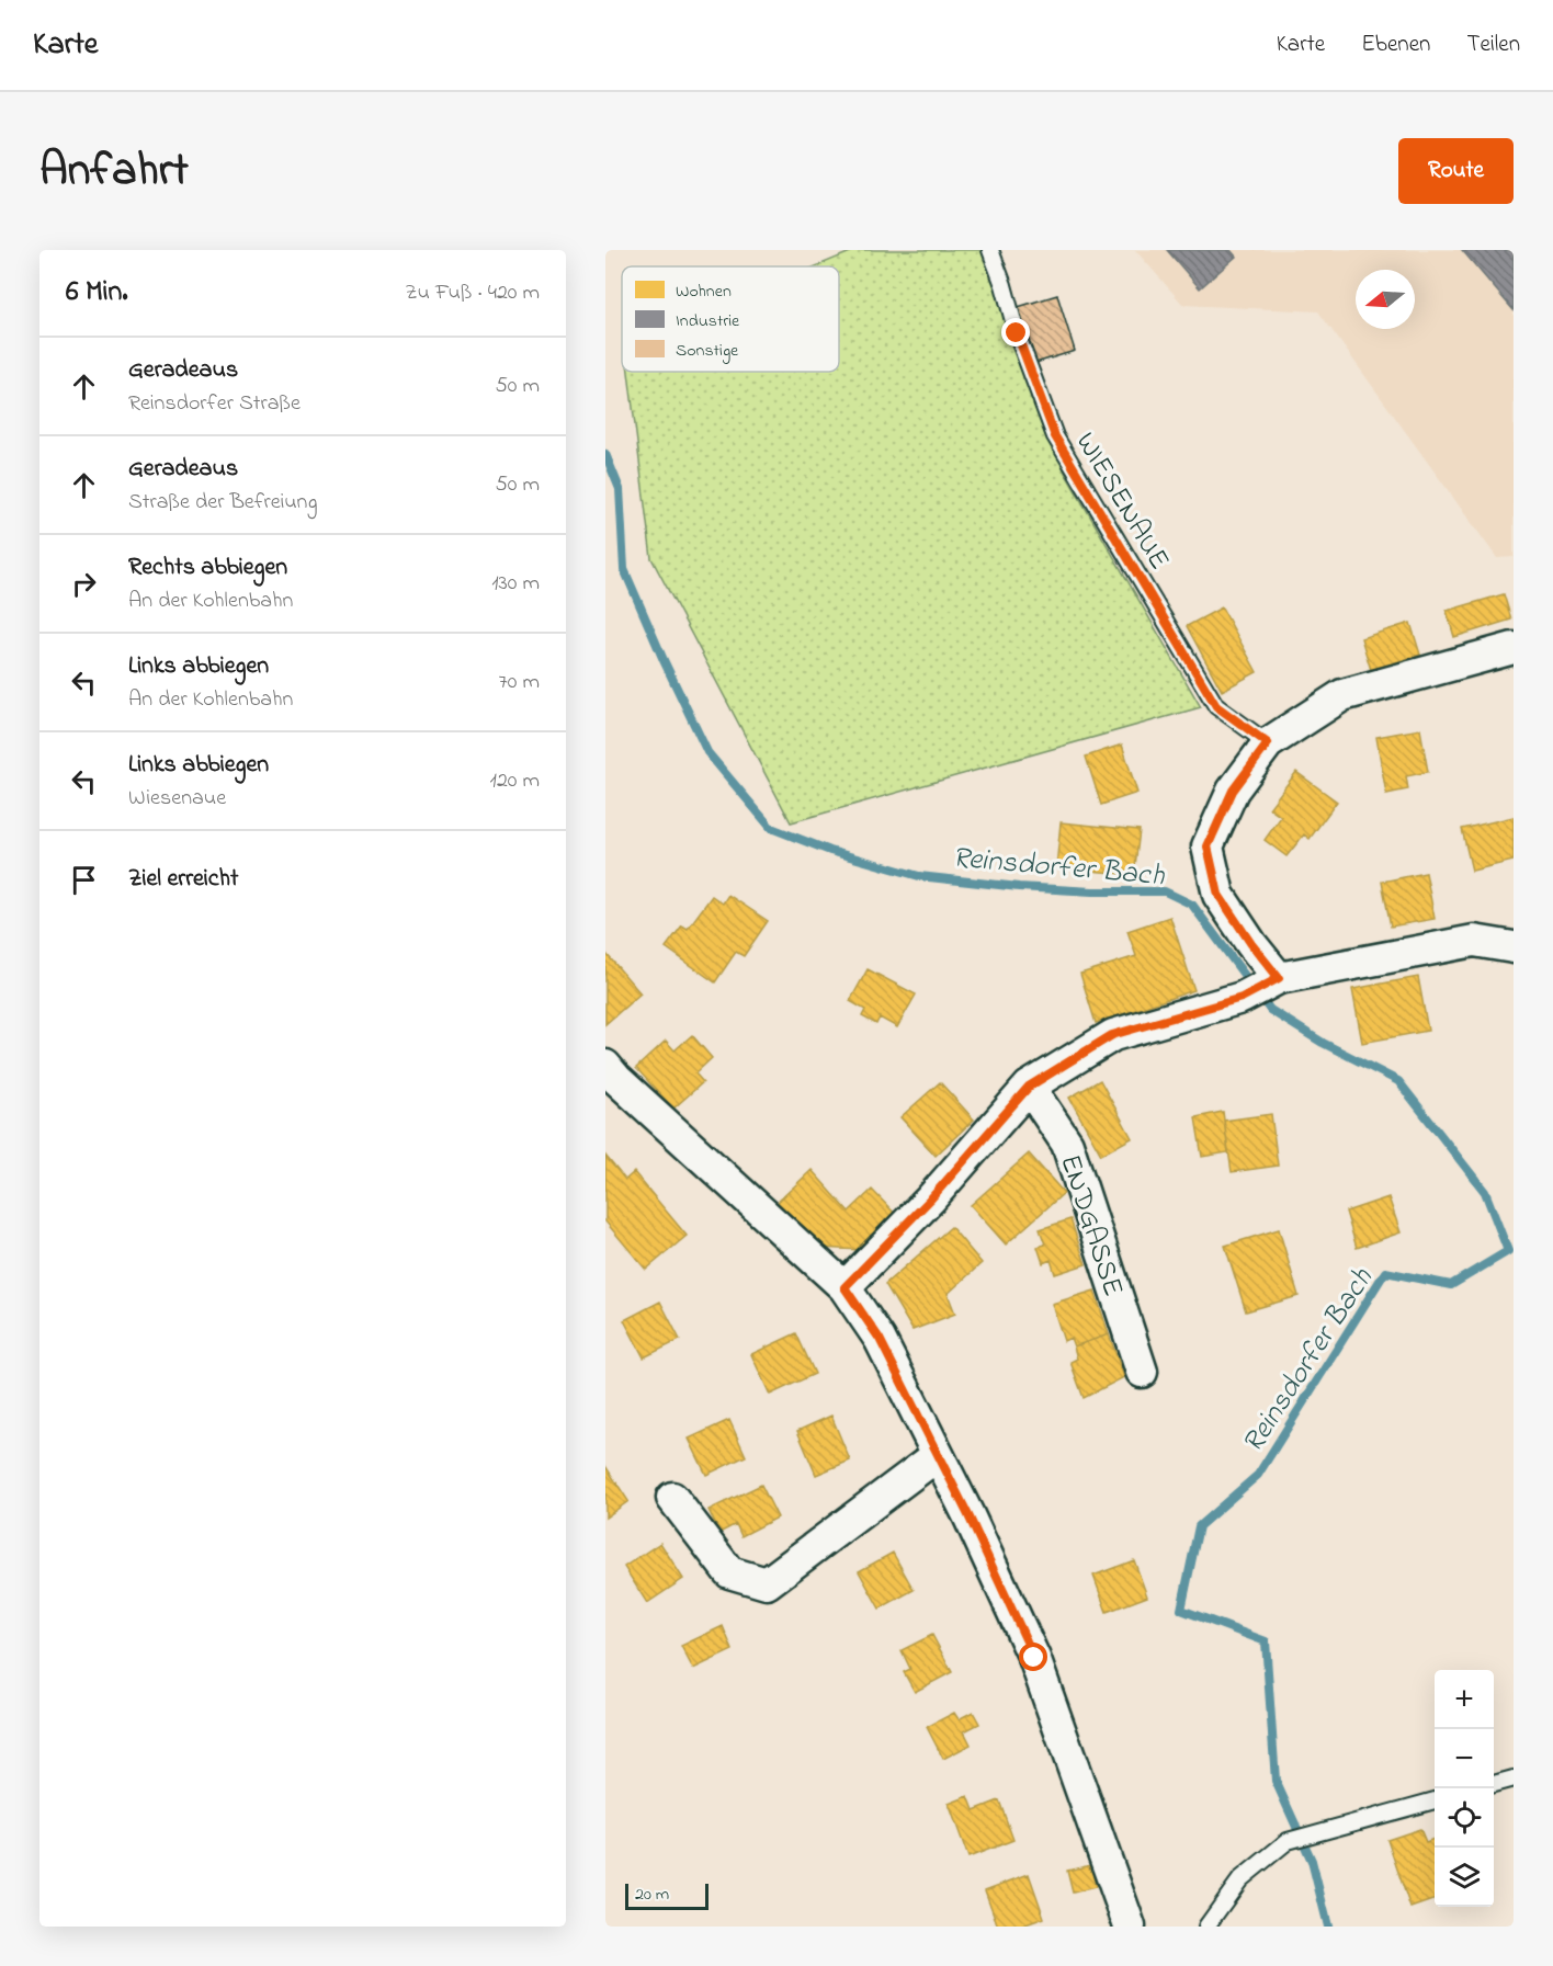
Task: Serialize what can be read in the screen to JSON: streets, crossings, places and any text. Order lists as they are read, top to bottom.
{
  "streets": {
    "street": ["ENDGASSE"],
    "lane": ["WIESENAUE"]
  },
  "water": ["Reinsdorfer Bach"],
  "legend": ["Wohnen", "Industrie", "Sonstige"],
  "scale_bar": "20 m",
  "north": "left",
  "page": {
    "header": "Karte",
    "nav": ["Karte", "Ebenen", "Teilen"],
    "title": "Anfahrt",
    "buttons": "Route",
    "heading": ["6 Min.", "Zu Fuß · 420 m"],
    "list": [
      ["Geradeaus", "Reinsdorfer Straße", "50 m"],
      ["Geradeaus", "Straße der Befreiung", "50 m"],
      ["Rechts abbiegen", "An der Kohlenbahn", "130 m"],
      ["Links abbiegen", "An der Kohlenbahn", "70 m"],
      ["Links abbiegen", "Wiesenaue", "120 m"],
      "Ziel erreicht"
    ],
    "map_buttons": ["+", "−"],
    "scale": "20 m"
  }
}
